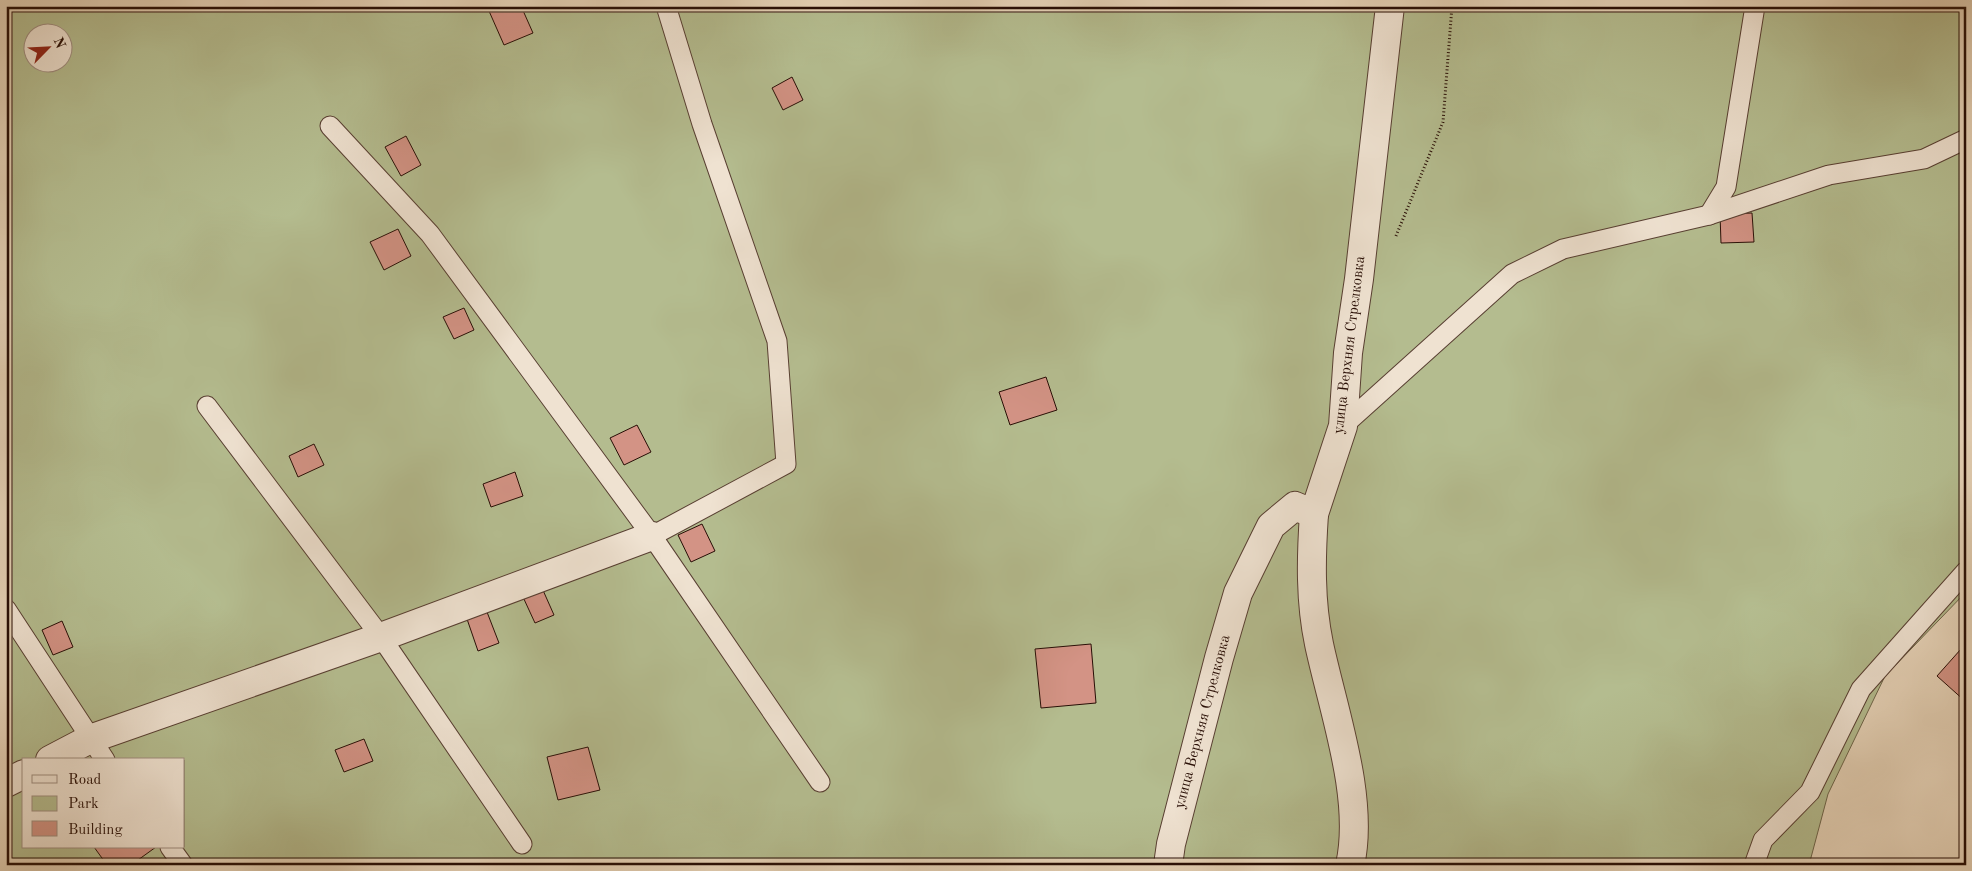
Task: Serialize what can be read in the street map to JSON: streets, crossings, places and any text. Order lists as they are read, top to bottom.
{
  "streets": {
    "street": ["улица Верхняя Стрелковка"]
  },
  "legend": ["Road", "Park", "Building"],
  "north": "top right"
}
